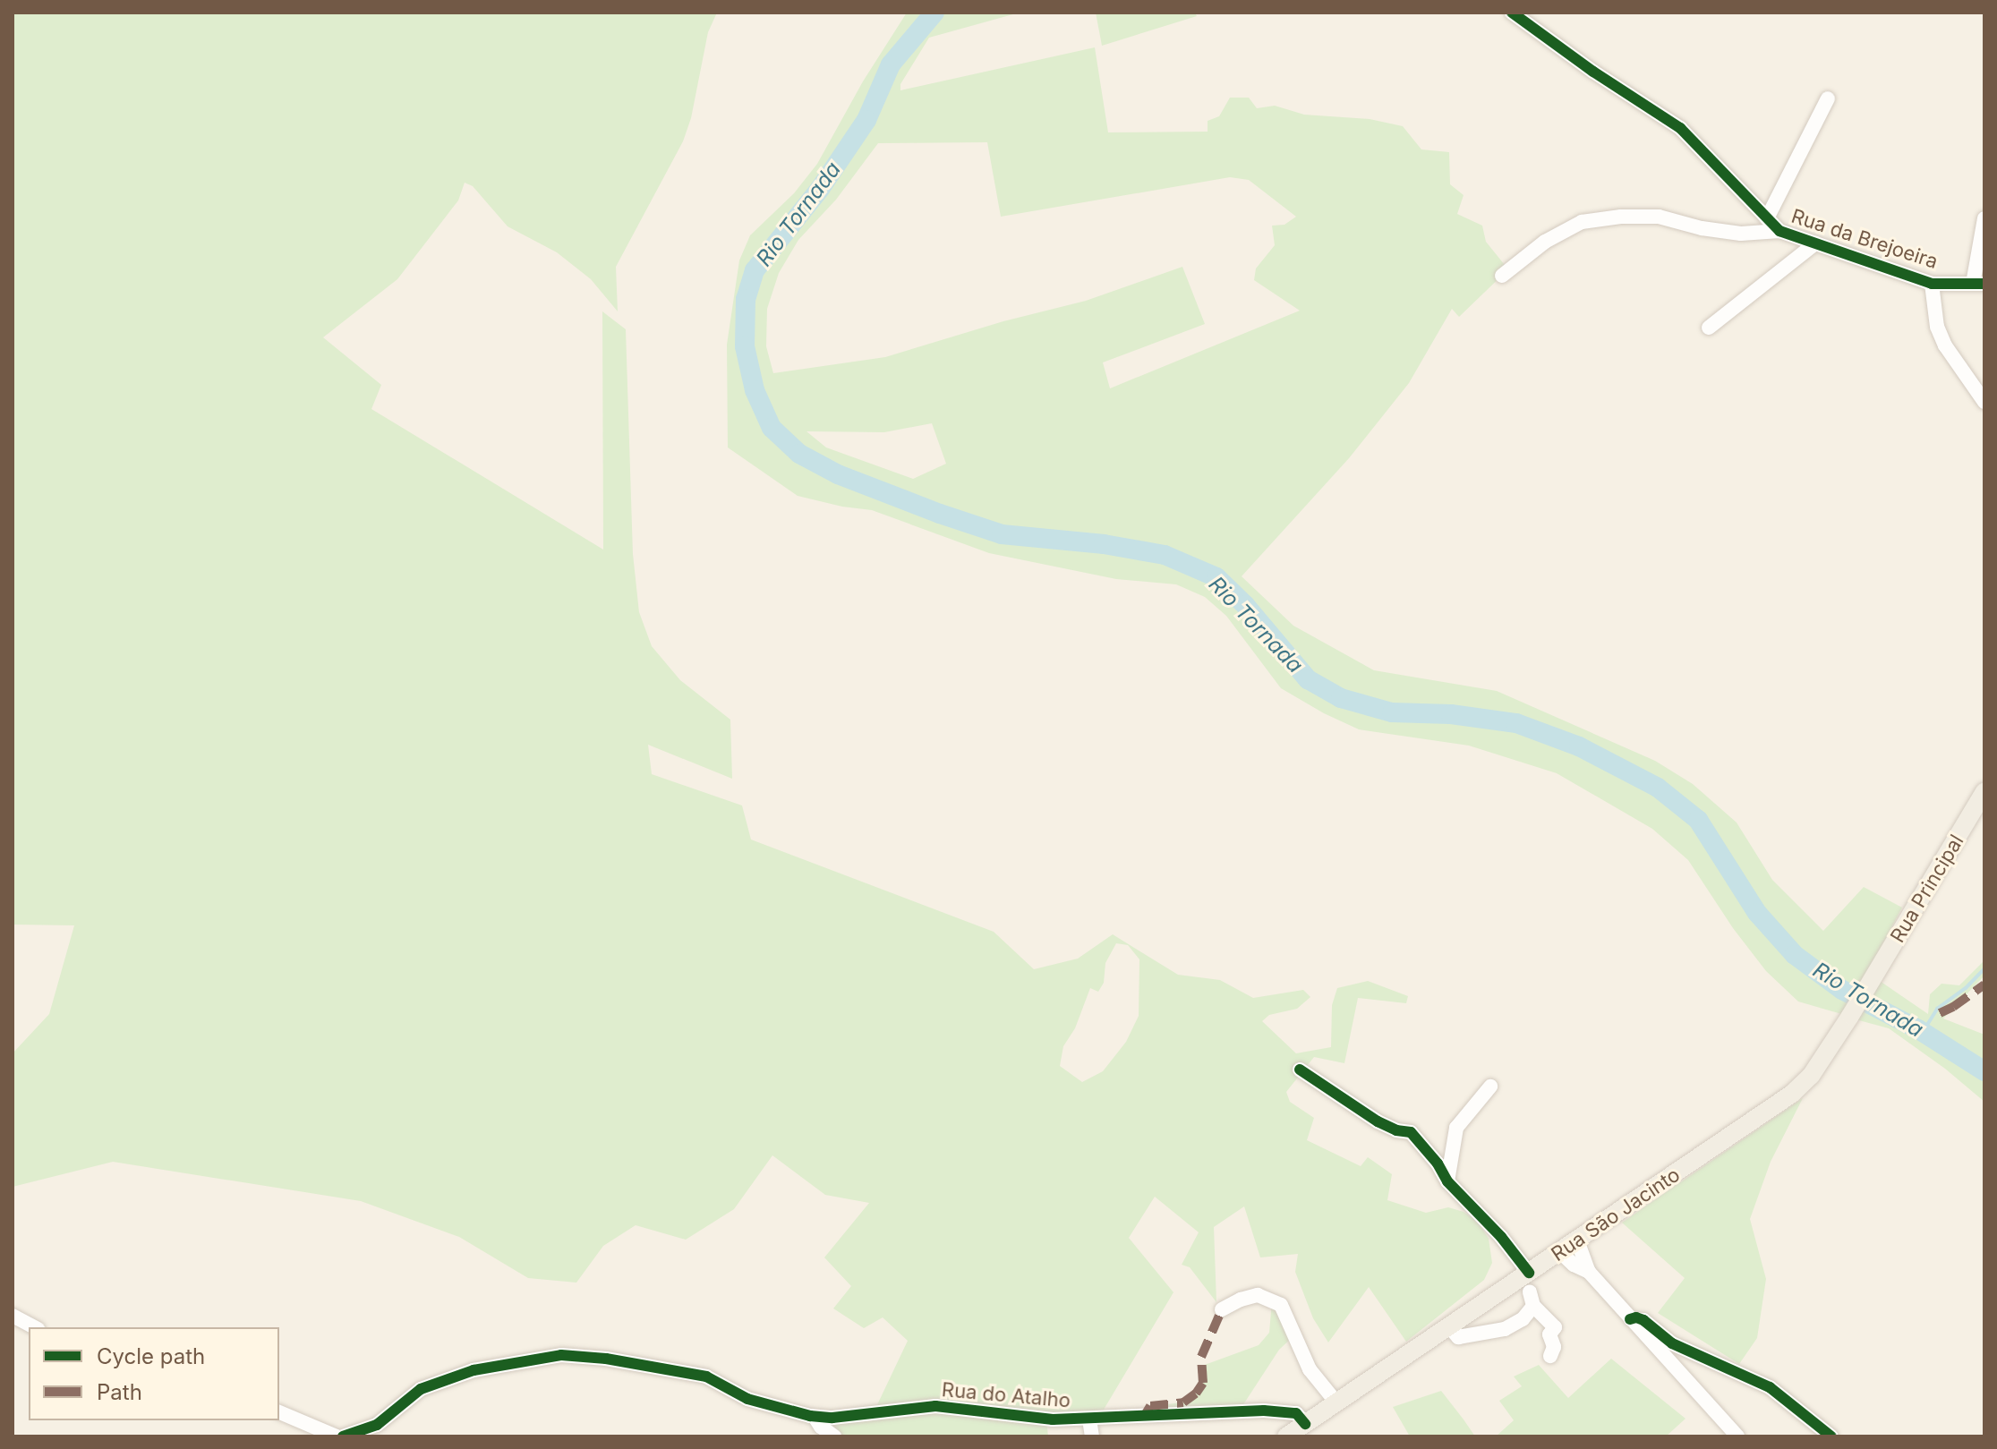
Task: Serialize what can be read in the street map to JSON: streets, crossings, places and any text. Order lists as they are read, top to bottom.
{
  "streets": {
    "main road": ["Rua Principal", "Rua São Jacinto"],
    "street": ["Rua da Brejoeira", "Rua do Atalho"]
  },
  "crossings": [
    ["Rua Principal", "Rua São Jacinto"],
    ["Rua São Jacinto", "Rua do Atalho"]
  ],
  "water": ["Rio Tornada"],
  "legend": ["Cycle path", "Path"]
}
